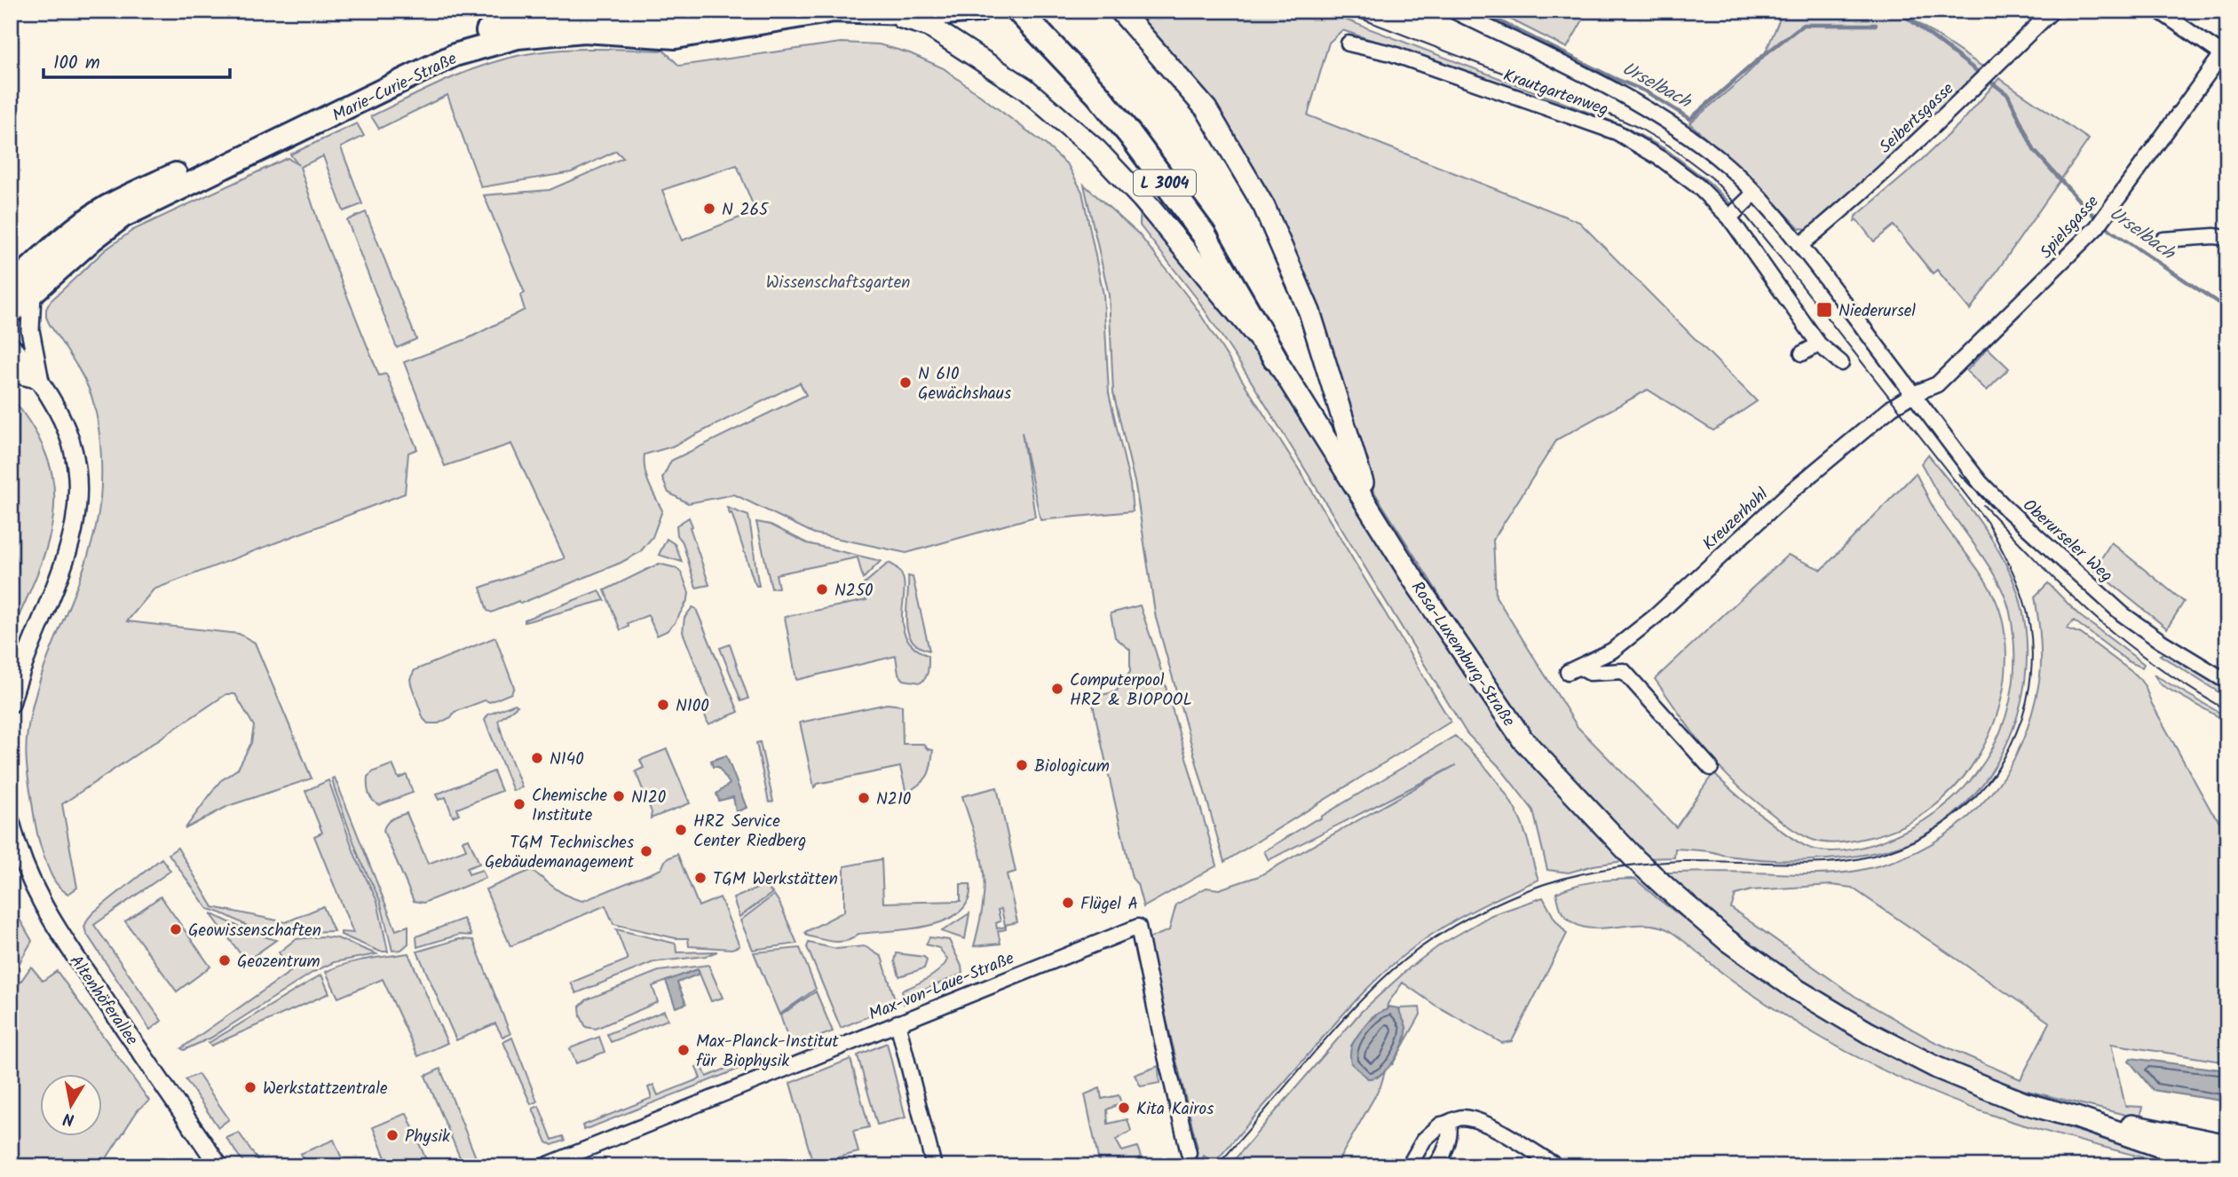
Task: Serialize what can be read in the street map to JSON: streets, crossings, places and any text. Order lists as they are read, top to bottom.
{
  "streets": {
    "highway": ["L 3004", "Rosa-Luxemburg-Straße"],
    "main road": ["Marie-Curie-Straße"],
    "street": [
      "Krautgartenweg",
      "Seibertsgasse",
      "Spielsgasse",
      "Kreuzerhohl",
      "Oberurseler Weg",
      "Max-von-Laue-Straße",
      "Altenhöferallee"
    ]
  },
  "crossings": [
    ["Krautgartenweg", "Seibertsgasse"],
    ["Krautgartenweg", "Spielsgasse"],
    ["Krautgartenweg", "Kreuzerhohl"],
    ["Krautgartenweg", "Oberurseler Weg"],
    ["Spielsgasse", "Kreuzerhohl"],
    ["Spielsgasse", "Oberurseler Weg"],
    ["Kreuzerhohl", "Oberurseler Weg"]
  ],
  "water": ["Urselbach"],
  "parks": ["Wissenschaftsgarten"],
  "places": {
    "other": [
      "N 265",
      "N 610 Gewächshaus",
      "N250",
      "Computerpool HRZ & BIOPOOL",
      "N100",
      "N140",
      "Biologicum",
      "N120",
      "N210",
      "Chemische Institute",
      "HRZ Service Center Riedberg",
      "TGM Technisches Gebäudemanagement",
      "TGM Werkstätten",
      "Flügel A",
      "Geowissenschaften",
      "Geozentrum",
      "Max-Planck-Institut für Biophysik",
      "Werkstattzentrale",
      "Kita Kairos",
      "Physik"
    ],
    "transit": ["Niederursel"]
  },
  "scale_bar": "100 m",
  "north": "bottom"
}
